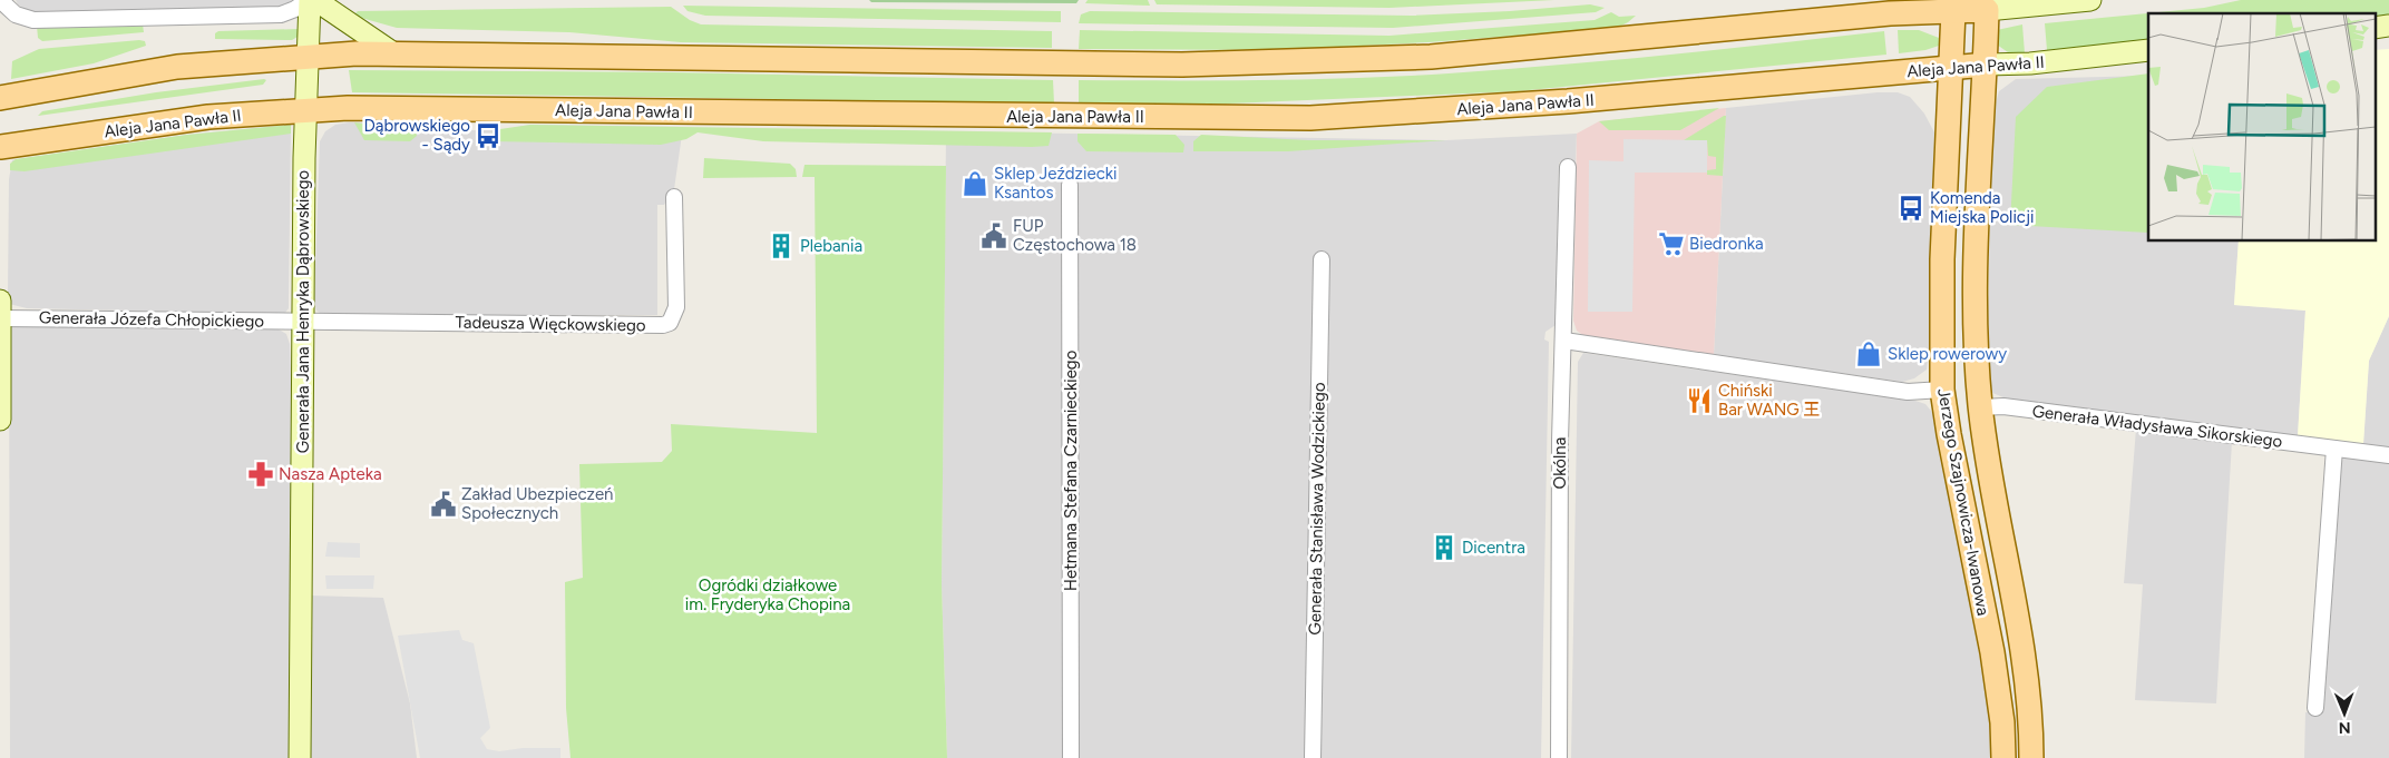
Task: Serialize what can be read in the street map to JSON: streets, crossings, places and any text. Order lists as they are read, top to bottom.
{
  "streets": {
    "main road": ["Aleja Jana Pawła II", "Jerzego Szajnowicza-Iwanowa"],
    "street": [
      "Generała Jana Henryka Dąbrowskiego",
      "Generała Józefa Chłopickiego",
      "Tadeusza Więckowskiego",
      "Generała Władysława Sikorskiego",
      "Okólna",
      "Hetmana Stefana Czarnieckiego",
      "Generała Stanisława Wodzickiego"
    ]
  },
  "crossings": [
    ["Aleja Jana Pawła II", "Generała Jana Henryka Dąbrowskiego"],
    ["Aleja Jana Pawła II", "Jerzego Szajnowicza-Iwanowa"],
    ["Generała Jana Henryka Dąbrowskiego", "Generała Józefa Chłopickiego"],
    ["Generała Jana Henryka Dąbrowskiego", "Tadeusza Więckowskiego"],
    ["Generała Józefa Chłopickiego", "Tadeusza Więckowskiego"],
    ["Generała Władysława Sikorskiego", "Jerzego Szajnowicza-Iwanowa"]
  ],
  "parks": ["Ogródki działkowe im. Fryderyka Chopina"],
  "places": {
    "bus stop": ["Dąbrowskiego - Sądy", "Komenda Miejska Policji"],
    "shop": ["Sklep Jeździecki Ksantos", "Sklep rowerowy"],
    "public building": ["FUP Częstochowa 18", "Zakład Ubezpieczeń Społecznych"],
    "supermarket": ["Biedronka"],
    "building": ["Plebania", "Dicentra"],
    "restaurant": ["Chiński Bar WANG 王"],
    "pharmacy": ["Nasza Apteka"]
  },
  "north": "bottom"
}
